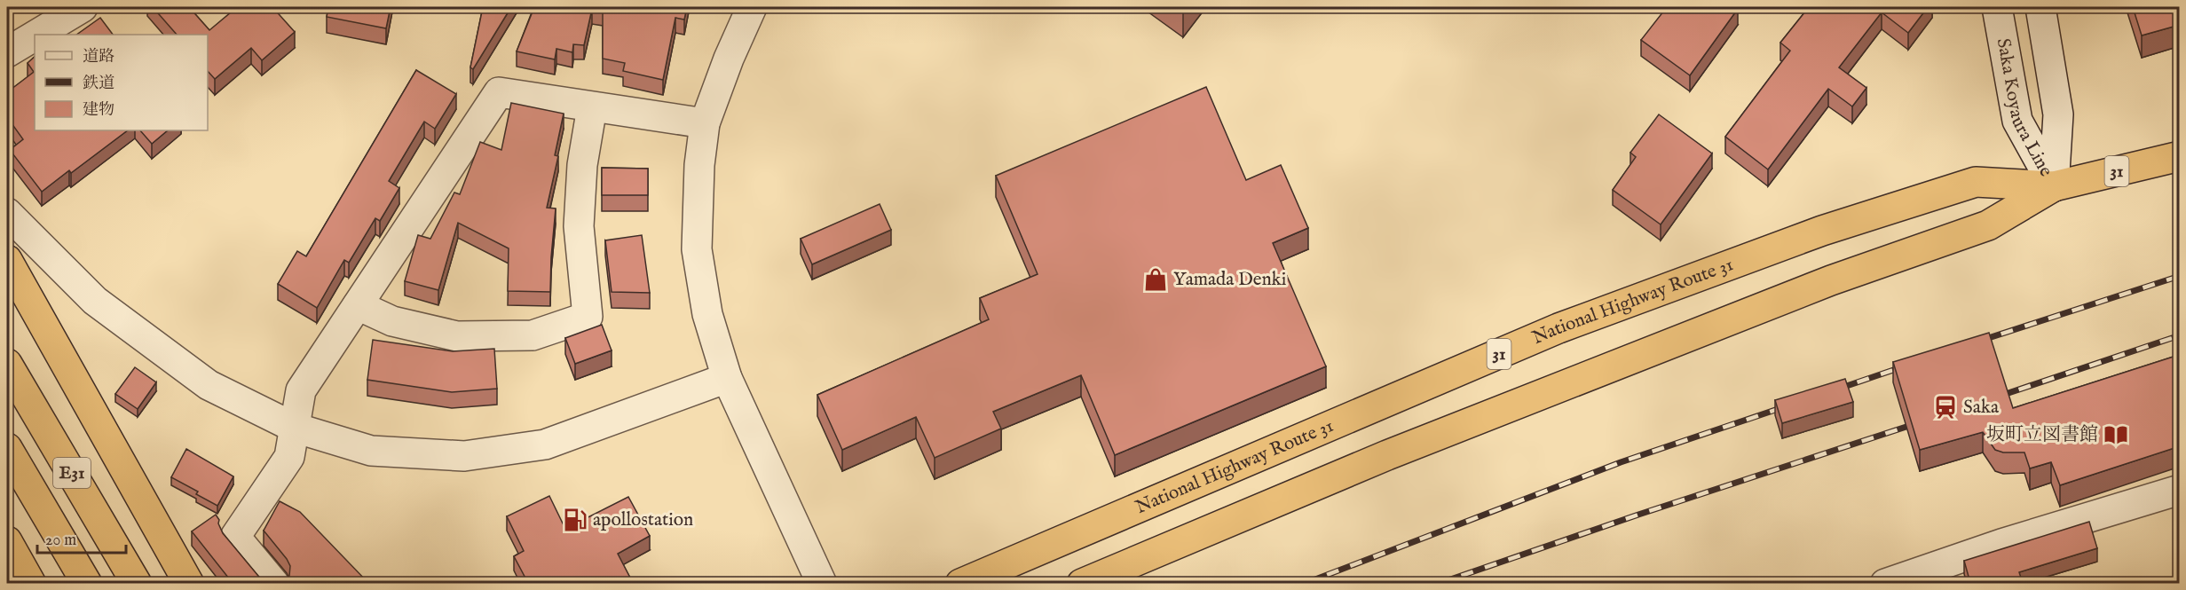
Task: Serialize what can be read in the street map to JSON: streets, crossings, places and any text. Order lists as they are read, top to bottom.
{
  "streets": {
    "highway": ["31", "National Highway Route 31", "E31"],
    "street": ["Saka Koyaura Line"]
  },
  "crossings": [
    ["Saka Koyaura Line", "National Highway Route 31"]
  ],
  "places": {
    "shop": ["Yamada Denki"],
    "station": ["Saka"],
    "library": ["坂町立図書館"],
    "fuel station": ["apollostation"]
  },
  "legend": ["道路", "鉄道", "建物"],
  "scale_bar": "20 m"
}
